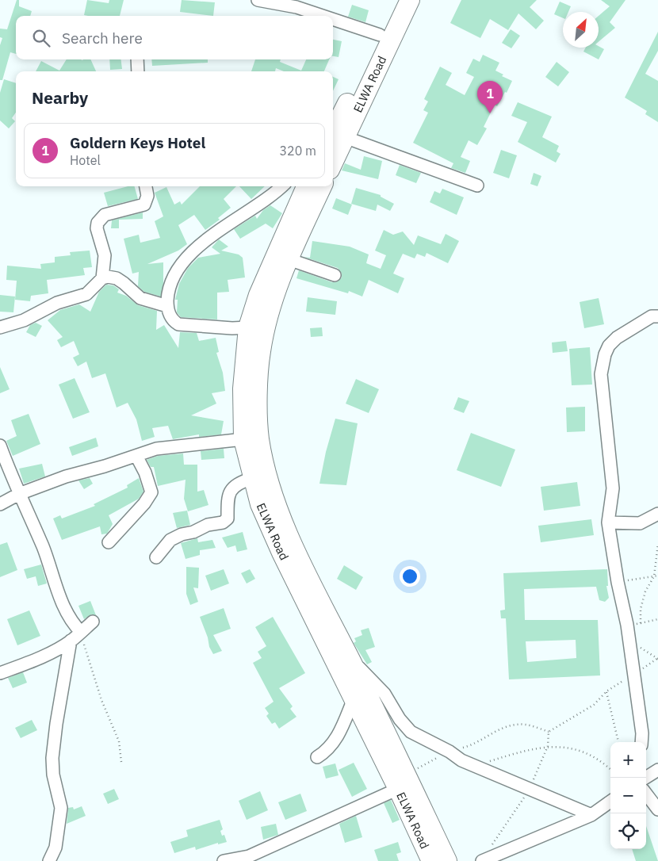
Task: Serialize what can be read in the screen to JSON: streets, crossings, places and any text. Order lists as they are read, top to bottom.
{
  "streets": {
    "main road": ["ELWA Road"]
  },
  "north": "top right",
  "page": {
    "search": "Search here",
    "heading": "Nearby",
    "pins": "1",
    "list": [
      {
        "mark": "1",
        "name": "Goldern Keys Hotel",
        "note": "Hotel",
        "value": "320 m"
      }
    ],
    "map_buttons": ["+", "−"]
  }
}
